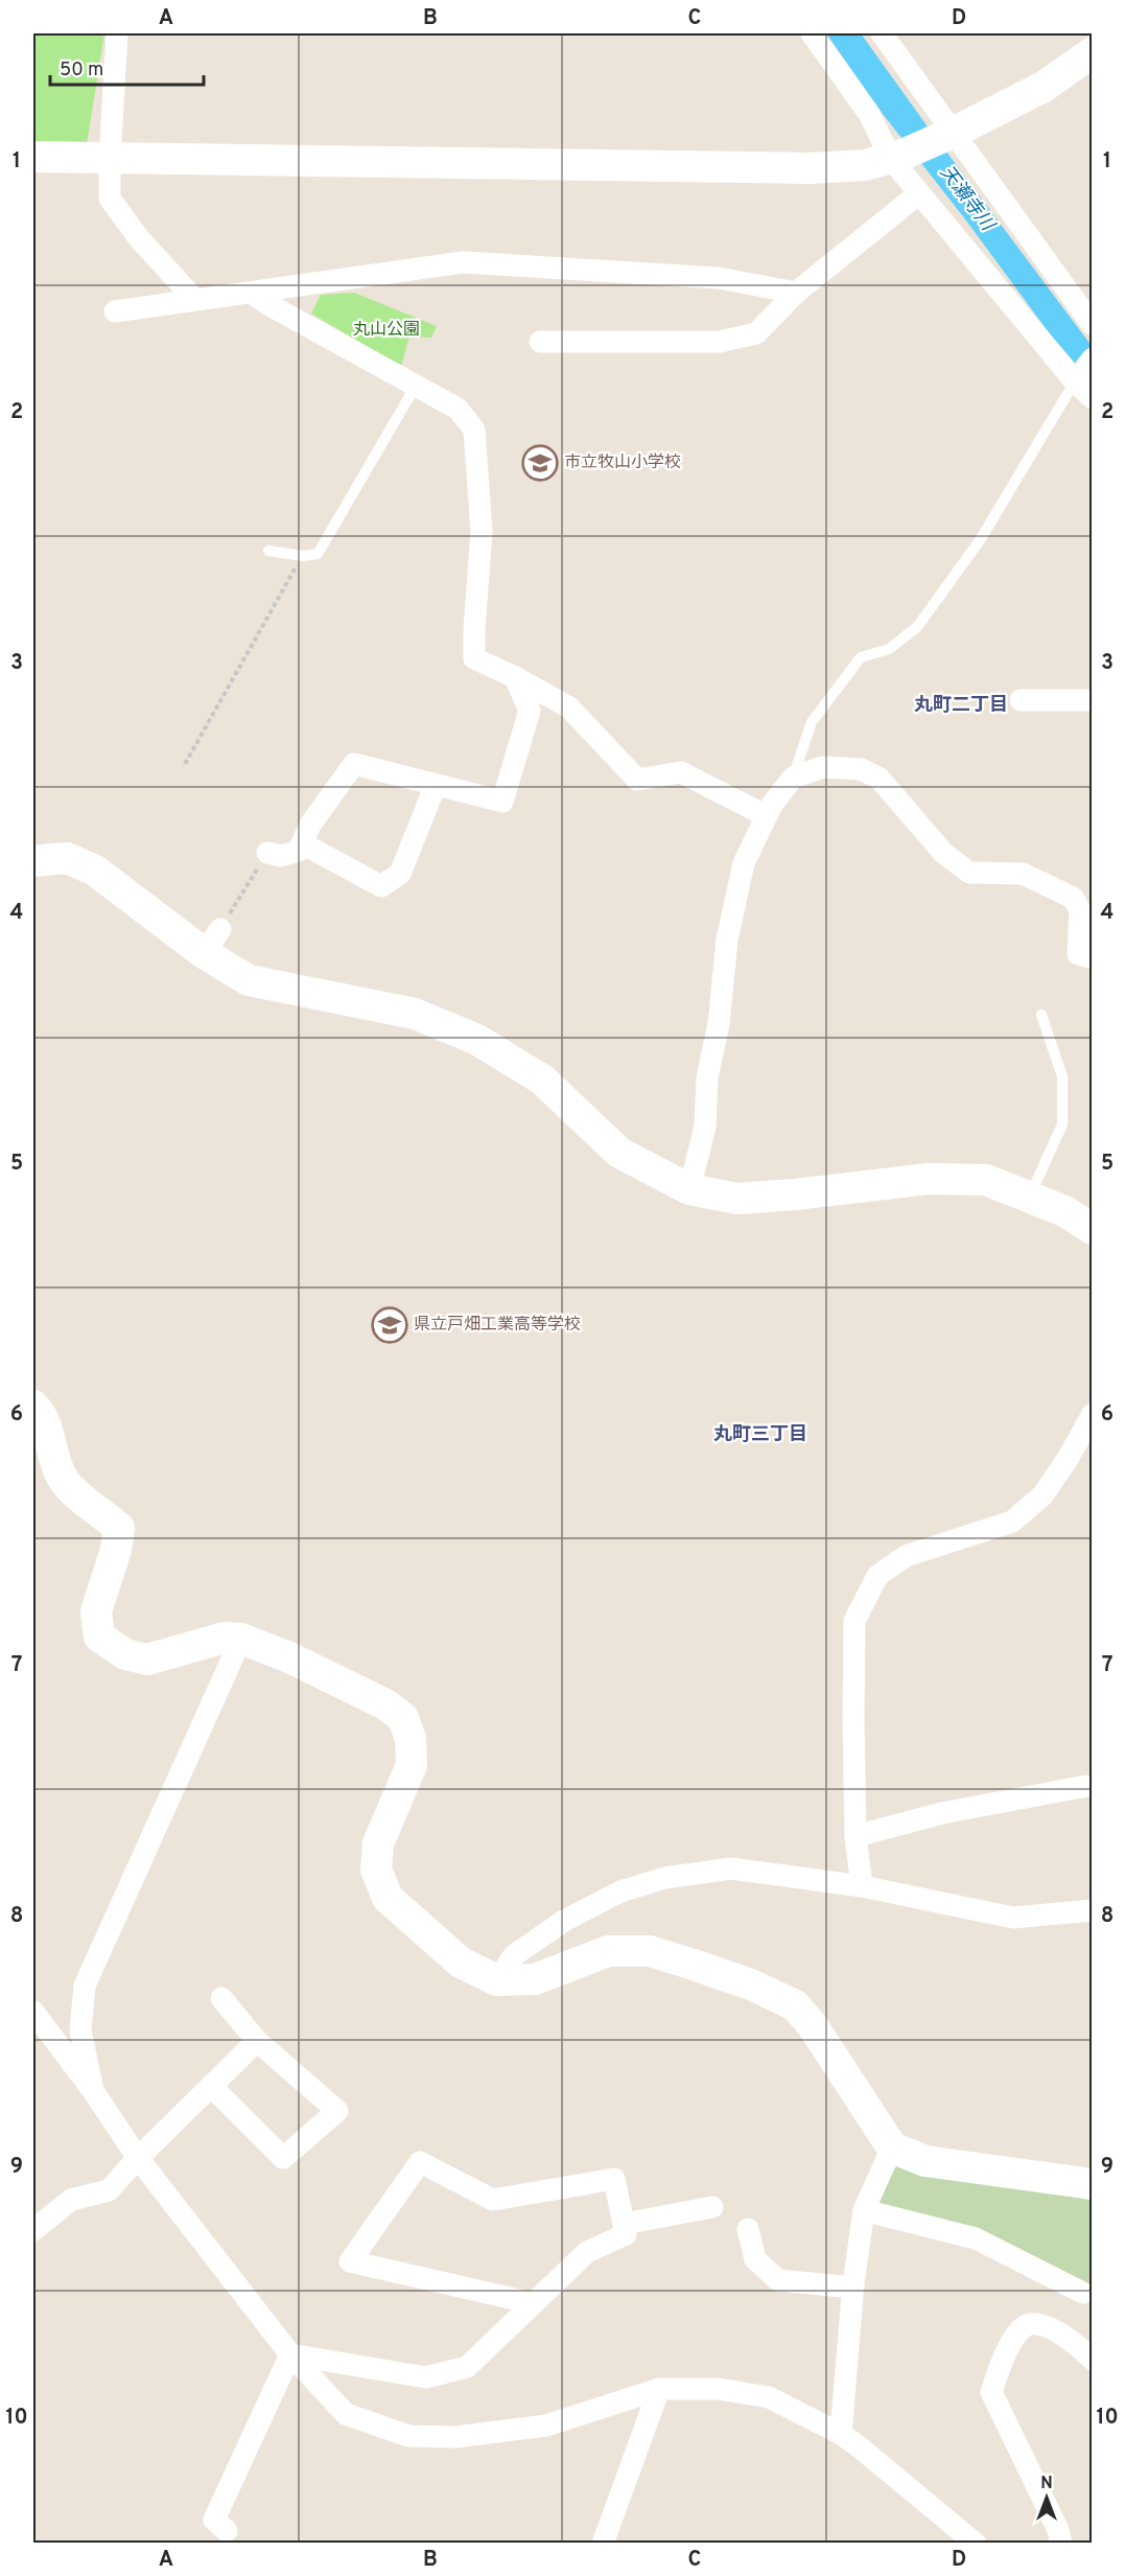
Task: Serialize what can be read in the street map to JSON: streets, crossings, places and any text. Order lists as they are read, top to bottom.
{
  "districts": ["丸町二丁目", "丸町三丁目"],
  "water": ["天瀬寺川"],
  "parks": ["丸山公園"],
  "places": {
    "school or university": ["市立牧山小学校", "県立戸畑工業高等学校"]
  },
  "scale_bar": "50 m",
  "north": "top",
  "grid": {
    "columns": [
      "A",
      "B",
      "C",
      "D"
    ],
    "rows": [
      "1",
      "2",
      "3",
      "4",
      "5",
      "6",
      "7",
      "8",
      "9",
      "10"
    ]
  }
}
